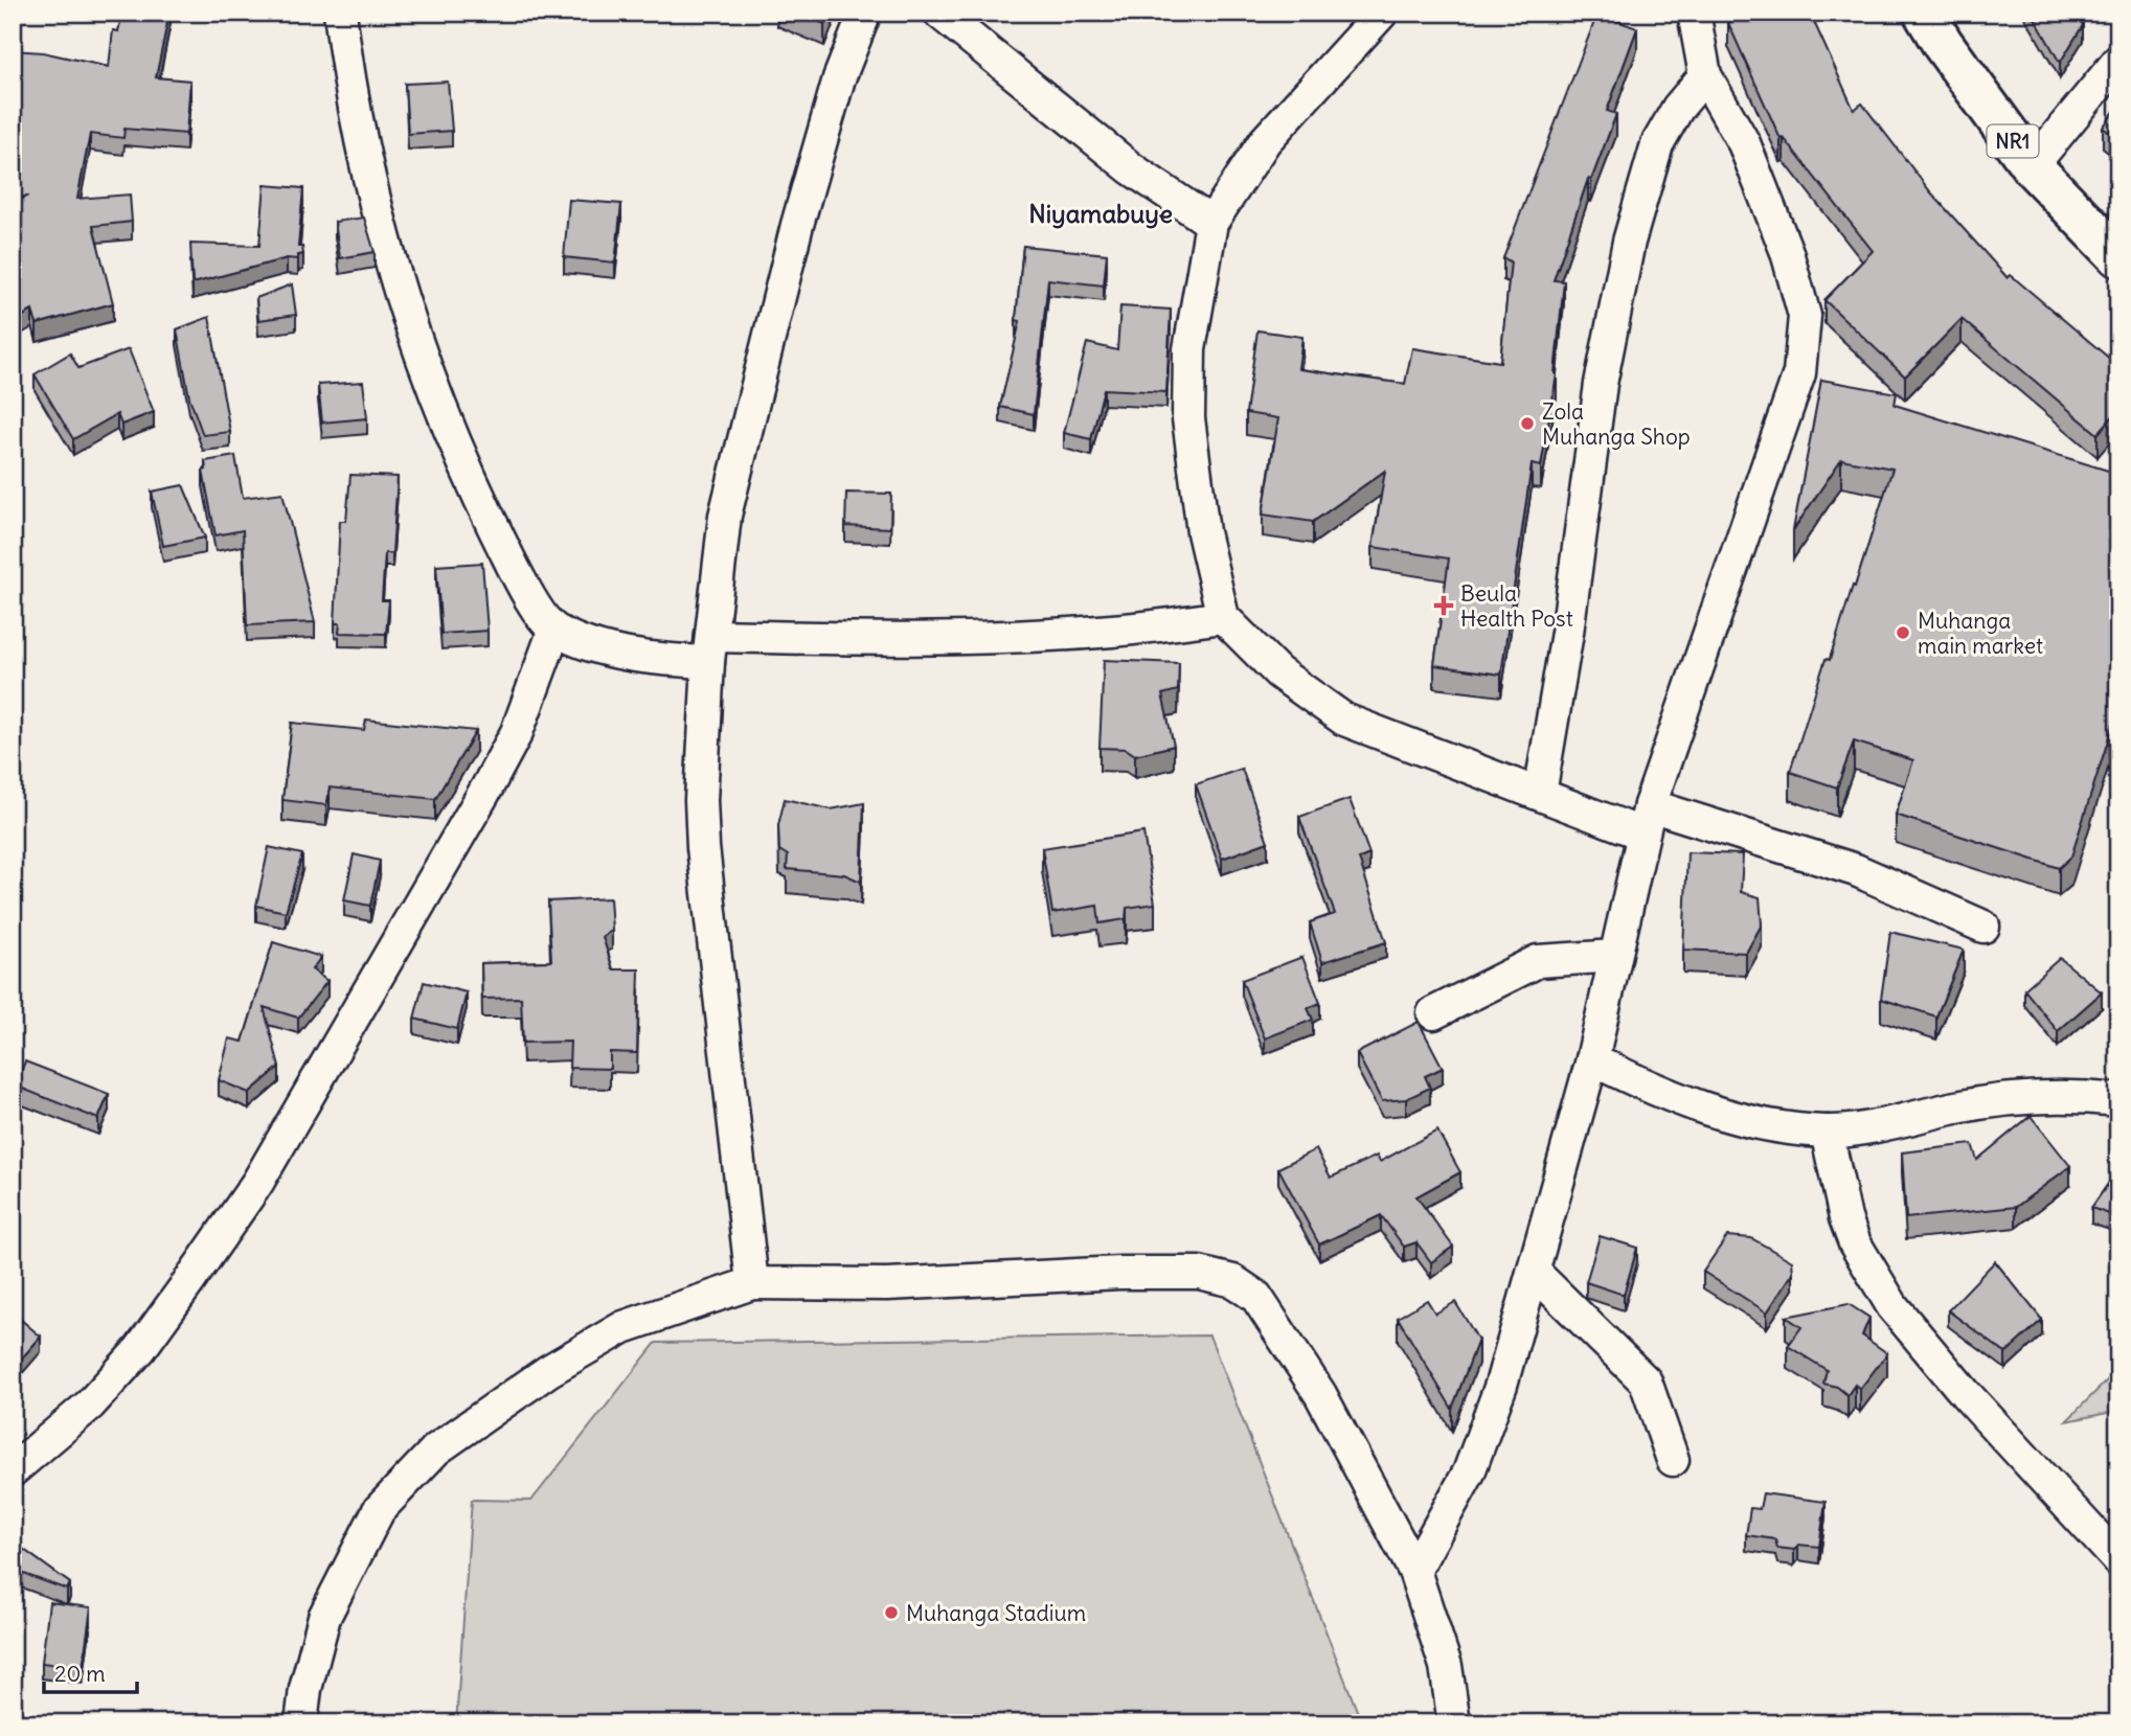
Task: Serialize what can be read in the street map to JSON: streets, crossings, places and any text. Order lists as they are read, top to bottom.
{
  "streets": {
    "highway": ["NR1"]
  },
  "districts": ["Niyamabuye"],
  "places": {
    "other": ["Zola Muhanga Shop", "Muhanga main market", "Muhanga Stadium"],
    "health": ["Beula Health Post"]
  },
  "scale_bar": "20 m"
}
